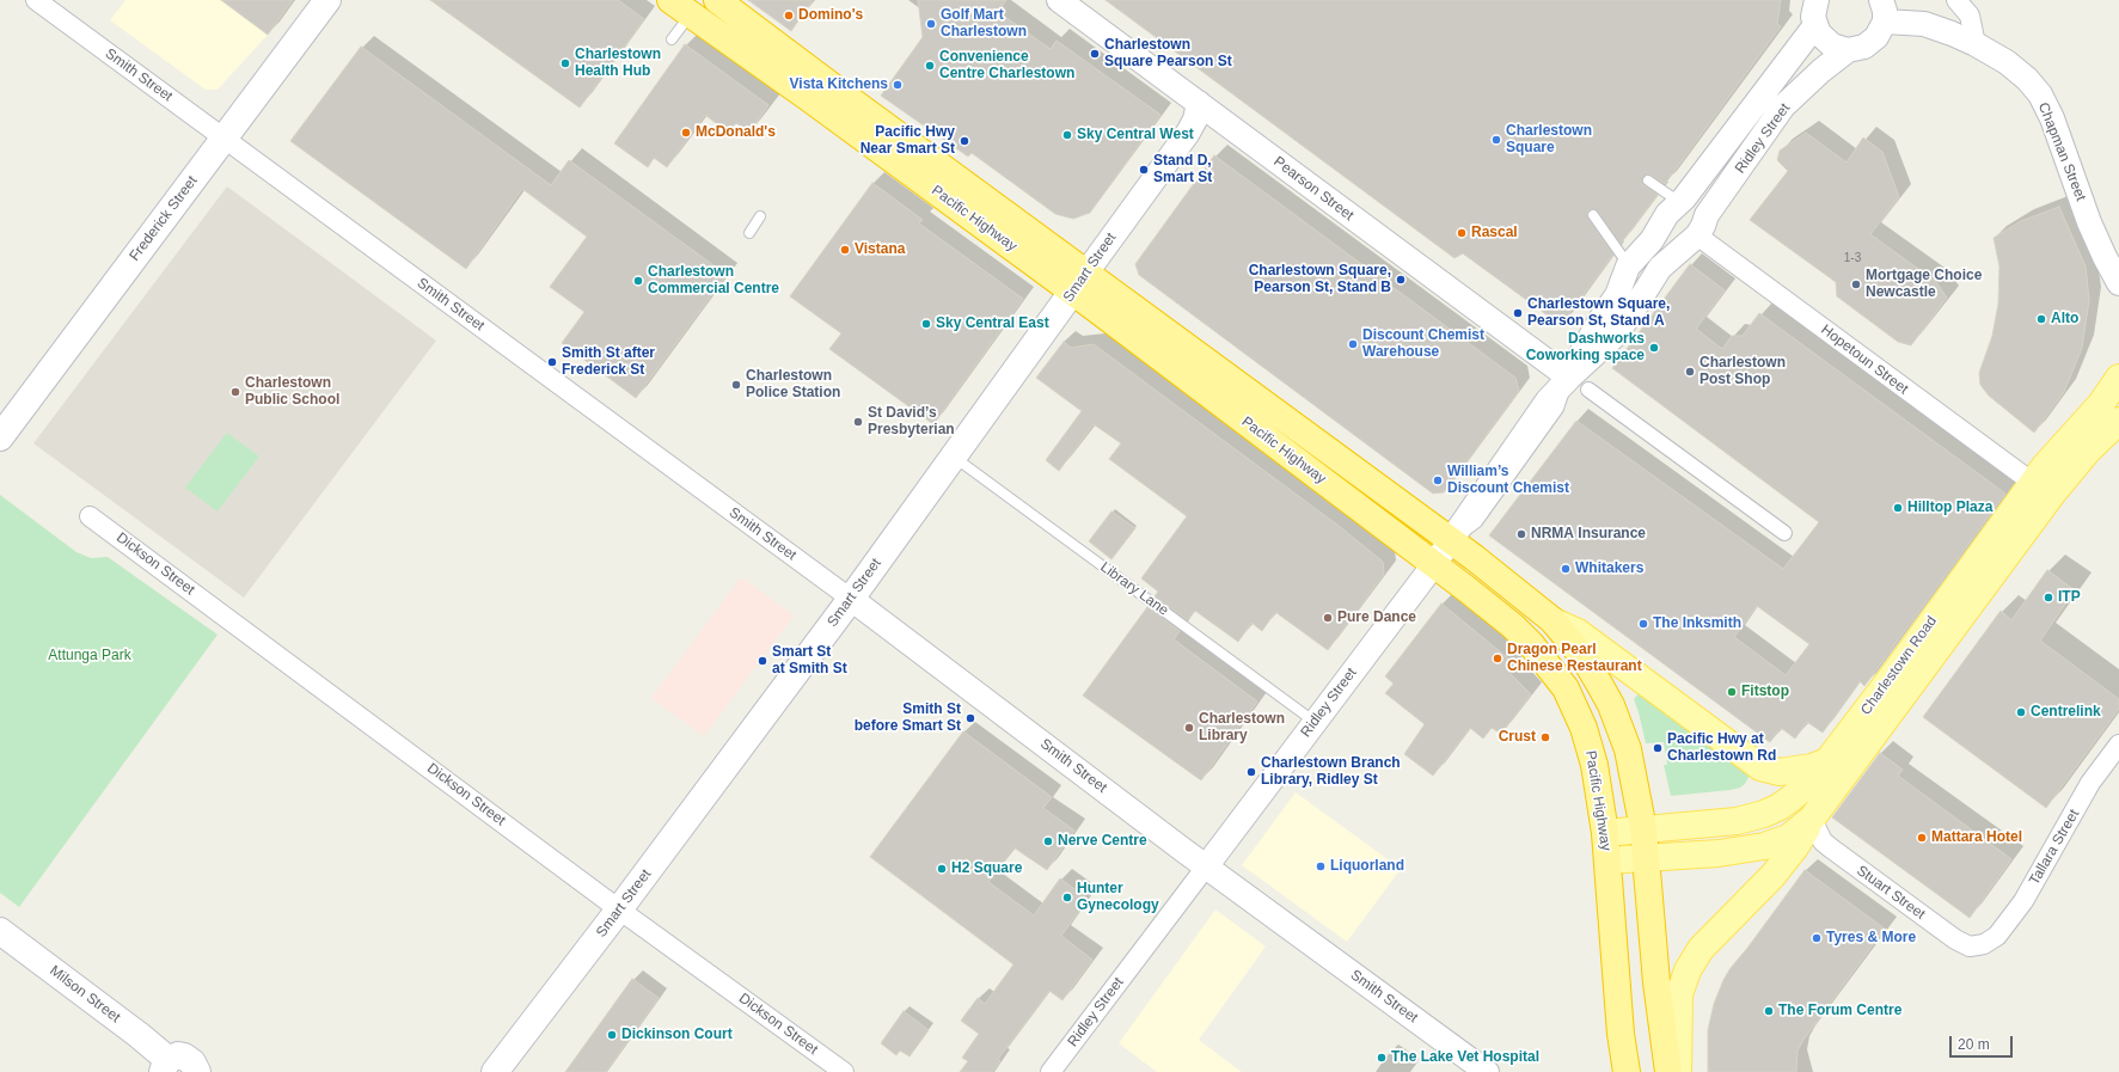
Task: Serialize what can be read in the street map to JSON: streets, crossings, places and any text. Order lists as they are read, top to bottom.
{
  "streets": {
    "highway": ["Pacific Highway"],
    "main road": [
      "Frederick Street",
      "Smart Street",
      "Charlestown Road",
      "Milson Street"
    ],
    "street": [
      "Smith Street",
      "Ridley Street",
      "Chapman Street",
      "Pearson Street",
      "Hopetoun Street",
      "Dickson Street",
      "Tallara Street",
      "Stuart Street"
    ],
    "lane": ["Library Lane"]
  },
  "crossings": [
    ["Smith Street", "Ridley Street"],
    ["Smith Street", "Frederick Street"],
    ["Smith Street", "Smart Street"],
    ["Ridley Street", "Pearson Street"],
    ["Ridley Street", "Pacific Highway"],
    ["Ridley Street", "Hopetoun Street"],
    ["Ridley Street", "Library Lane"],
    ["Pearson Street", "Smart Street"],
    ["Pacific Highway", "Smart Street"],
    ["Pacific Highway", "Charlestown Road"],
    ["Smart Street", "Dickson Street"],
    ["Smart Street", "Library Lane"],
    ["Hopetoun Street", "Charlestown Road"],
    ["Charlestown Road", "Stuart Street"],
    ["Tallara Street", "Stuart Street"]
  ],
  "parks": ["Attunga Park"],
  "places": [
    "Domino's",
    "Golf Mart Charlestown",
    "Charlestown Square Pearson St",
    "Charlestown Health Hub",
    "Convenience Centre Charlestown",
    "Vista Kitchens",
    "McDonald's",
    "Sky Central West",
    "Charlestown Square",
    "Pacific Hwy Near Smart St",
    "Stand D, Smart St",
    "Rascal",
    "Vistana",
    "Charlestown Square, Pearson St, Stand B",
    "Charlestown Commercial Centre",
    "Mortgage Choice Newcastle",
    "Charlestown Square, Pearson St, Stand A",
    "Alto",
    "Sky Central East",
    "Discount Chemist Warehouse",
    "Dashworks Coworking space",
    "Smith St after Frederick St",
    "Charlestown Post Shop",
    "Charlestown Police Station",
    "Charlestown Public School",
    "St David’s Presbyterian",
    "William’s Discount Chemist",
    "Hilltop Plaza",
    "NRMA Insurance",
    "Whitakers",
    "ITP",
    "Pure Dance",
    "The Inksmith",
    "Dragon Pearl Chinese Restaurant",
    "Smart St at Smith St",
    "Fitstop",
    "Centrelink",
    "Smith St before Smart St",
    "Charlestown Library",
    "Crust",
    "Pacific Hwy at Charlestown Rd",
    "Charlestown Branch Library, Ridley St",
    "Mattara Hotel",
    "Nerve Centre",
    "Liquorland",
    "H2 Square",
    "Hunter Gynecology",
    "Tyres & More",
    "The Forum Centre",
    "Dickinson Court",
    "The Lake Vet Hospital"
  ],
  "house_numbers": ["1-3"],
  "scale_bar": "20 m"
}
